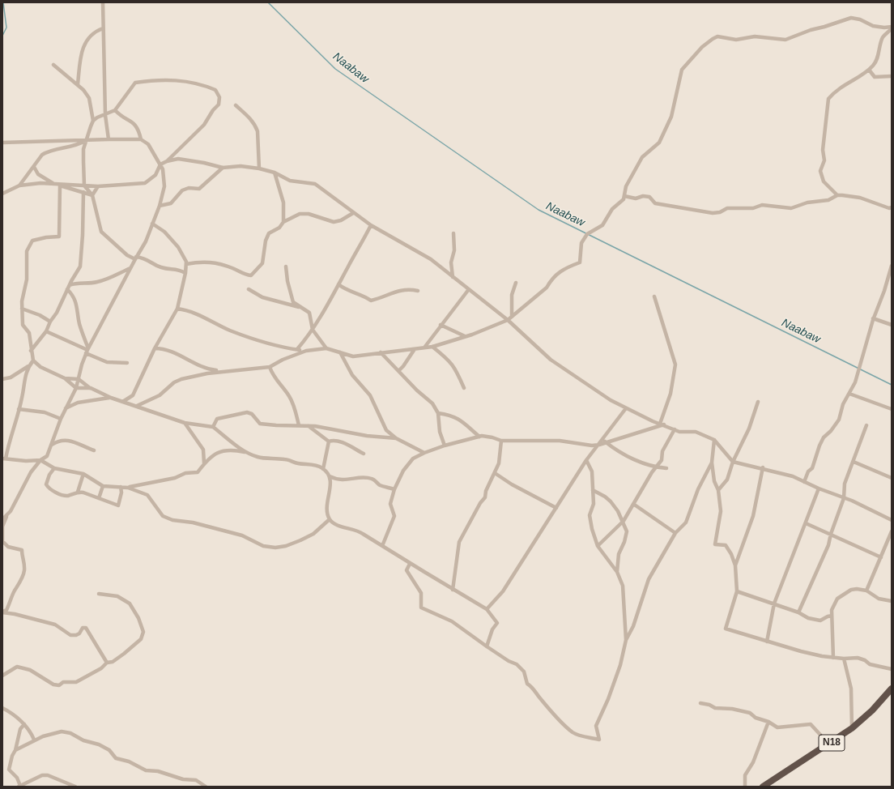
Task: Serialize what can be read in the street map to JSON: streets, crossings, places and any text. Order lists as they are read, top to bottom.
{
  "streets": {
    "highway": ["N18"]
  },
  "water": ["Naabaw"]
}
